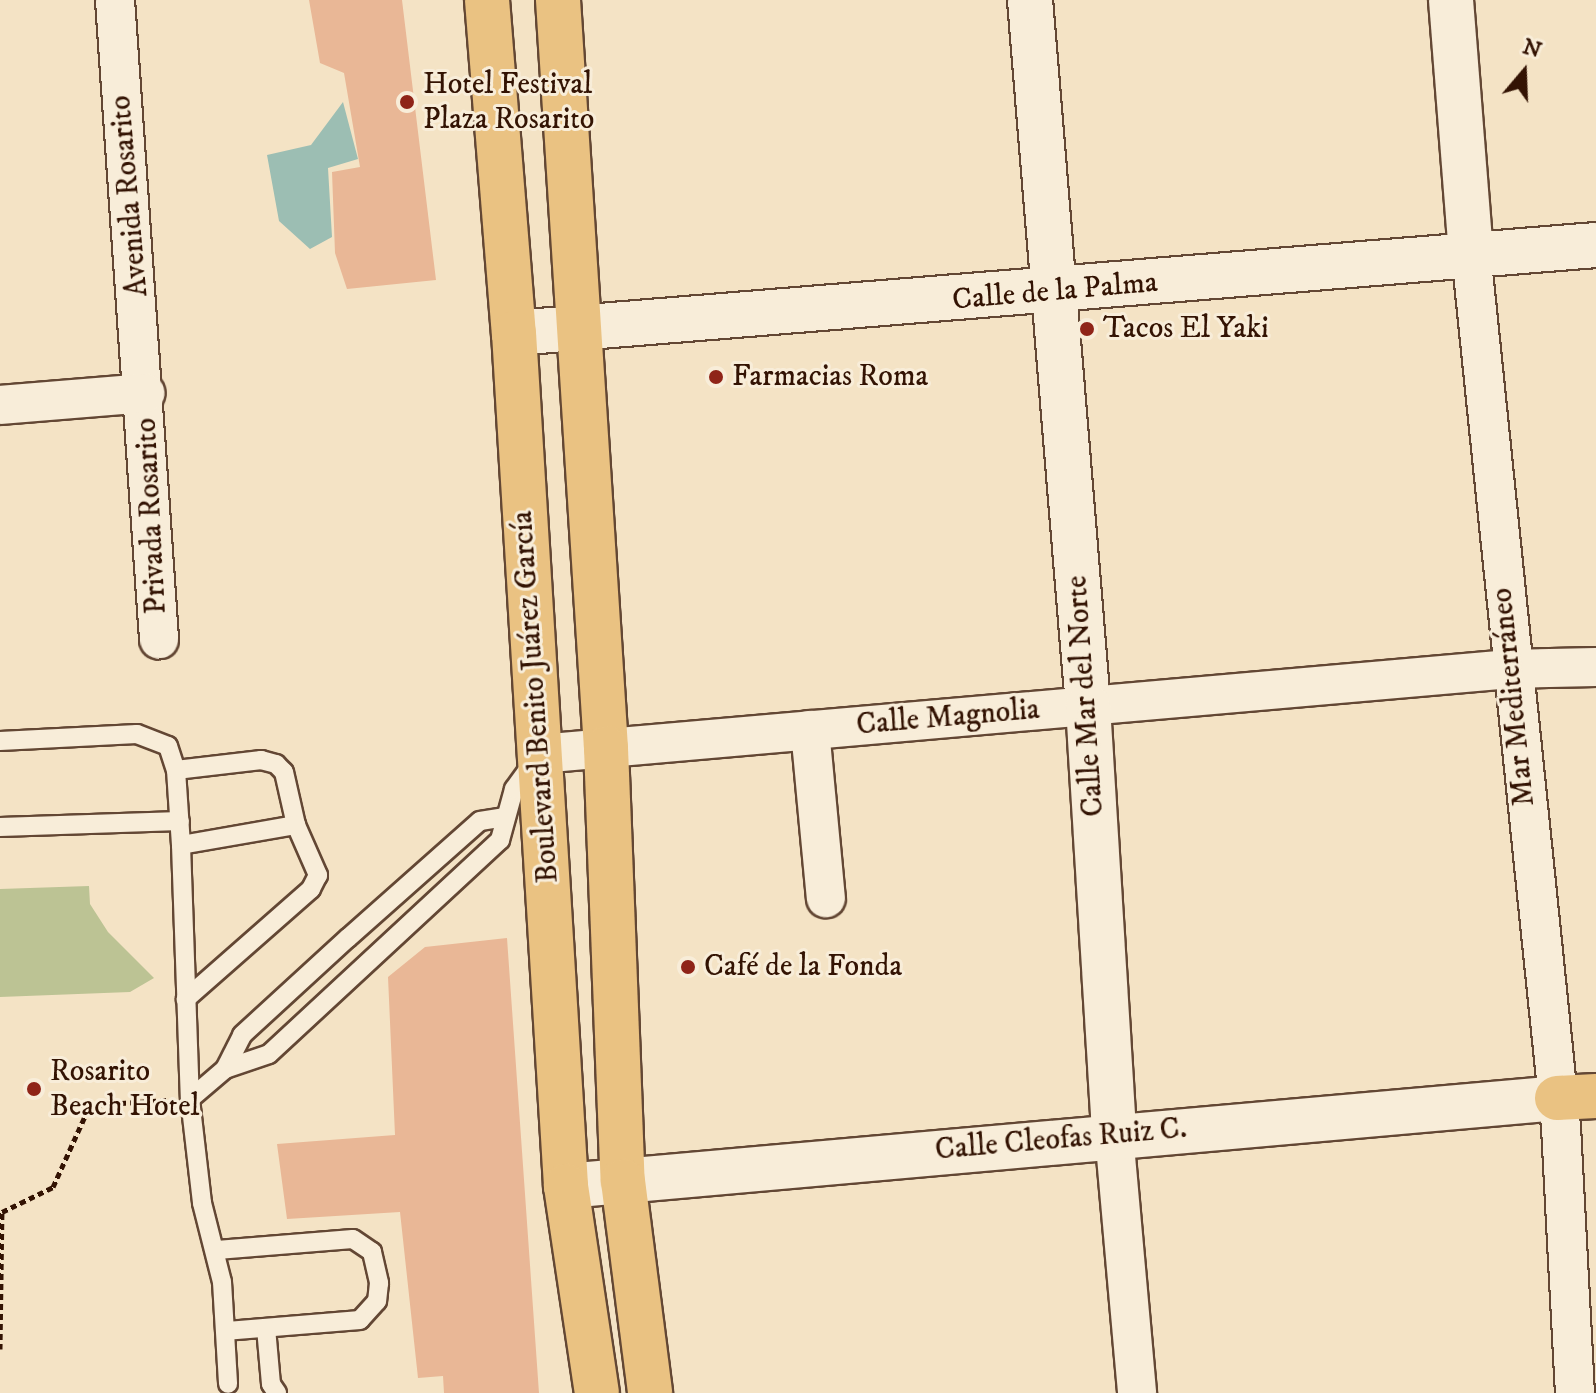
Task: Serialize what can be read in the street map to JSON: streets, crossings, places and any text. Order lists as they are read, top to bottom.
{
  "streets": {
    "main road": ["Boulevard Benito Juárez García"],
    "street": [
      "Avenida Rosarito",
      "Calle de la Palma",
      "Privada Rosarito",
      "Calle Mar del Norte",
      "Mar Mediterráneo",
      "Calle Magnolia",
      "Calle Cleofas Ruiz C."
    ]
  },
  "crossings": [
    ["Avenida Rosarito", "Privada Rosarito"],
    ["Calle de la Palma", "Calle Mar del Norte"],
    ["Calle de la Palma", "Boulevard Benito Juárez García"],
    ["Calle de la Palma", "Mar Mediterráneo"],
    ["Calle Mar del Norte", "Calle Magnolia"],
    ["Calle Mar del Norte", "Calle Cleofas Ruiz C."],
    ["Boulevard Benito Juárez García", "Calle Magnolia"],
    ["Boulevard Benito Juárez García", "Calle Cleofas Ruiz C."],
    ["Mar Mediterráneo", "Calle Magnolia"],
    ["Mar Mediterráneo", "Calle Cleofas Ruiz C."]
  ],
  "places": [
    "Hotel Festival Plaza Rosarito",
    "Tacos El Yaki",
    "Farmacias Roma",
    "Café de la Fonda",
    "Rosarito Beach Hotel"
  ],
  "north": "top"
}
